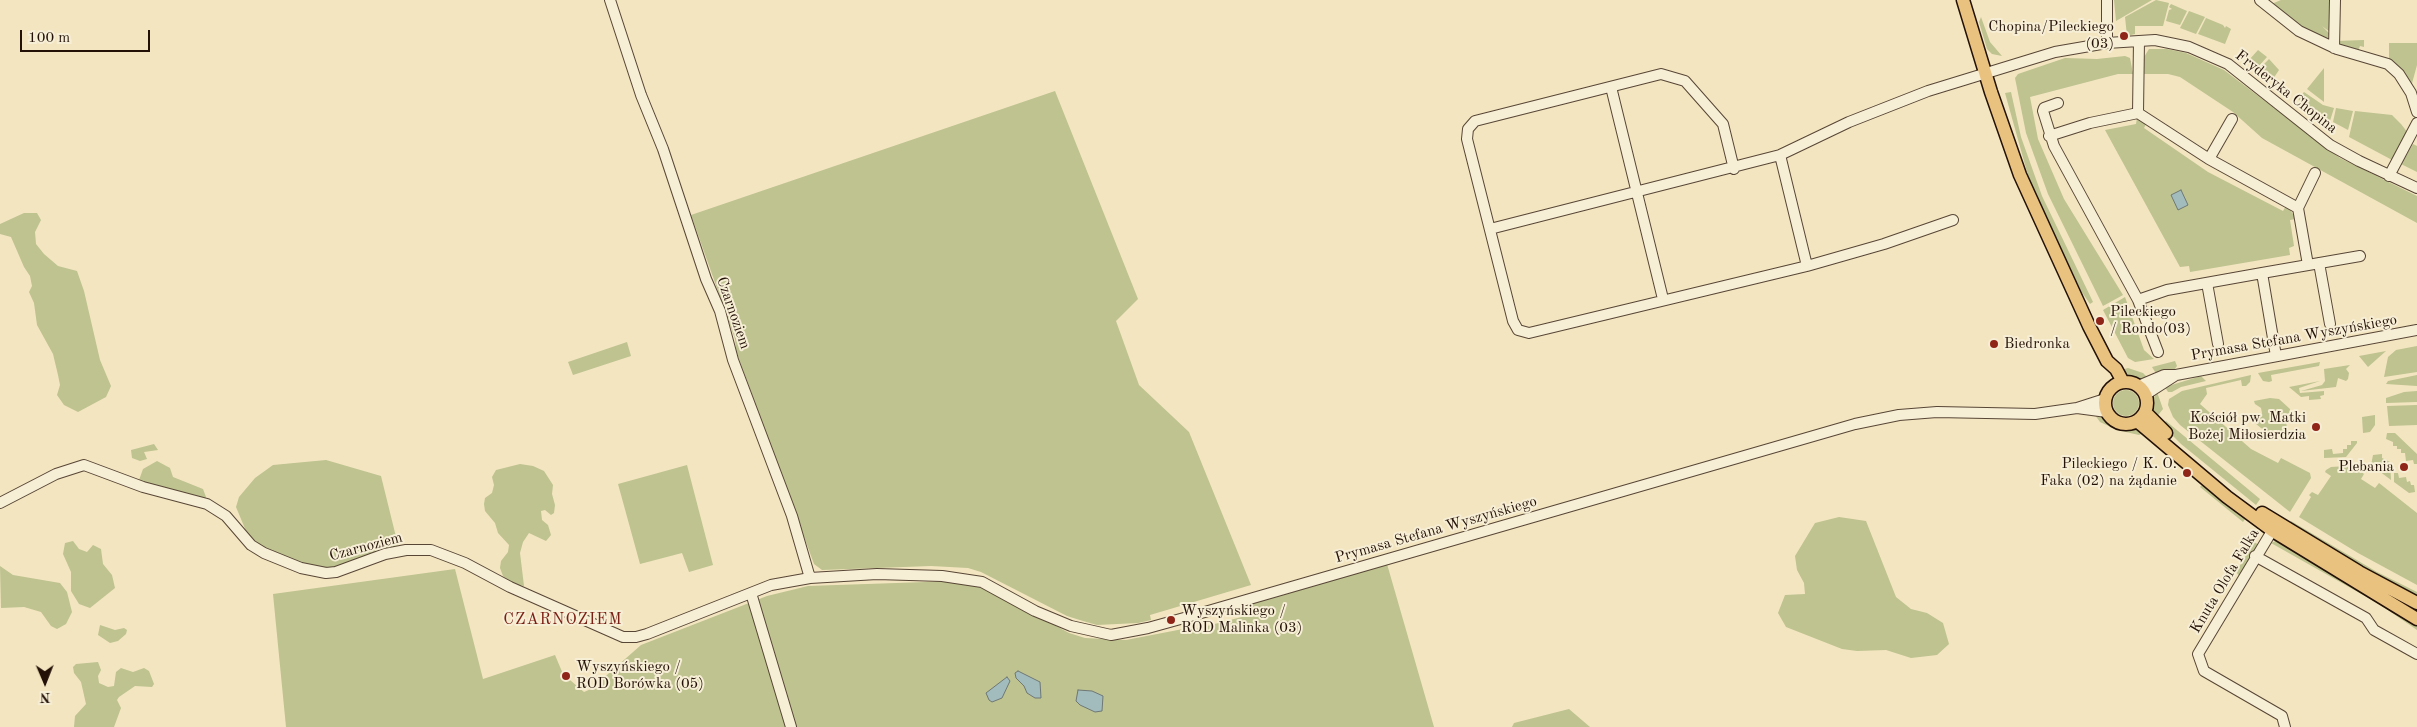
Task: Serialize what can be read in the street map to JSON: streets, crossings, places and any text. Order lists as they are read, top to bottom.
{
  "streets": {
    "street": [
      "Fryderyka Chopina",
      "Czarnoziem",
      "Prymasa Stefana Wyszyńskiego",
      "Knuta Olofa Falka"
    ]
  },
  "crossings": [
    ["Czarnoziem", "Prymasa Stefana Wyszyńskiego"]
  ],
  "districts": ["CZARNOZIEM"],
  "places": [
    "Chopina/Pileckiego (03)",
    "Pileckiego / Rondo(03)",
    "Biedronka",
    "Kościół pw. Matki Bożej Miłosierdzia",
    "Plebania",
    "Pileckiego / K. O. Faka (02) na żądanie",
    "Wyszyńskiego / ROD Malinka (03)",
    "Wyszyńskiego / ROD Borówka (05)"
  ],
  "scale_bar": "100 m",
  "north": "bottom"
}
